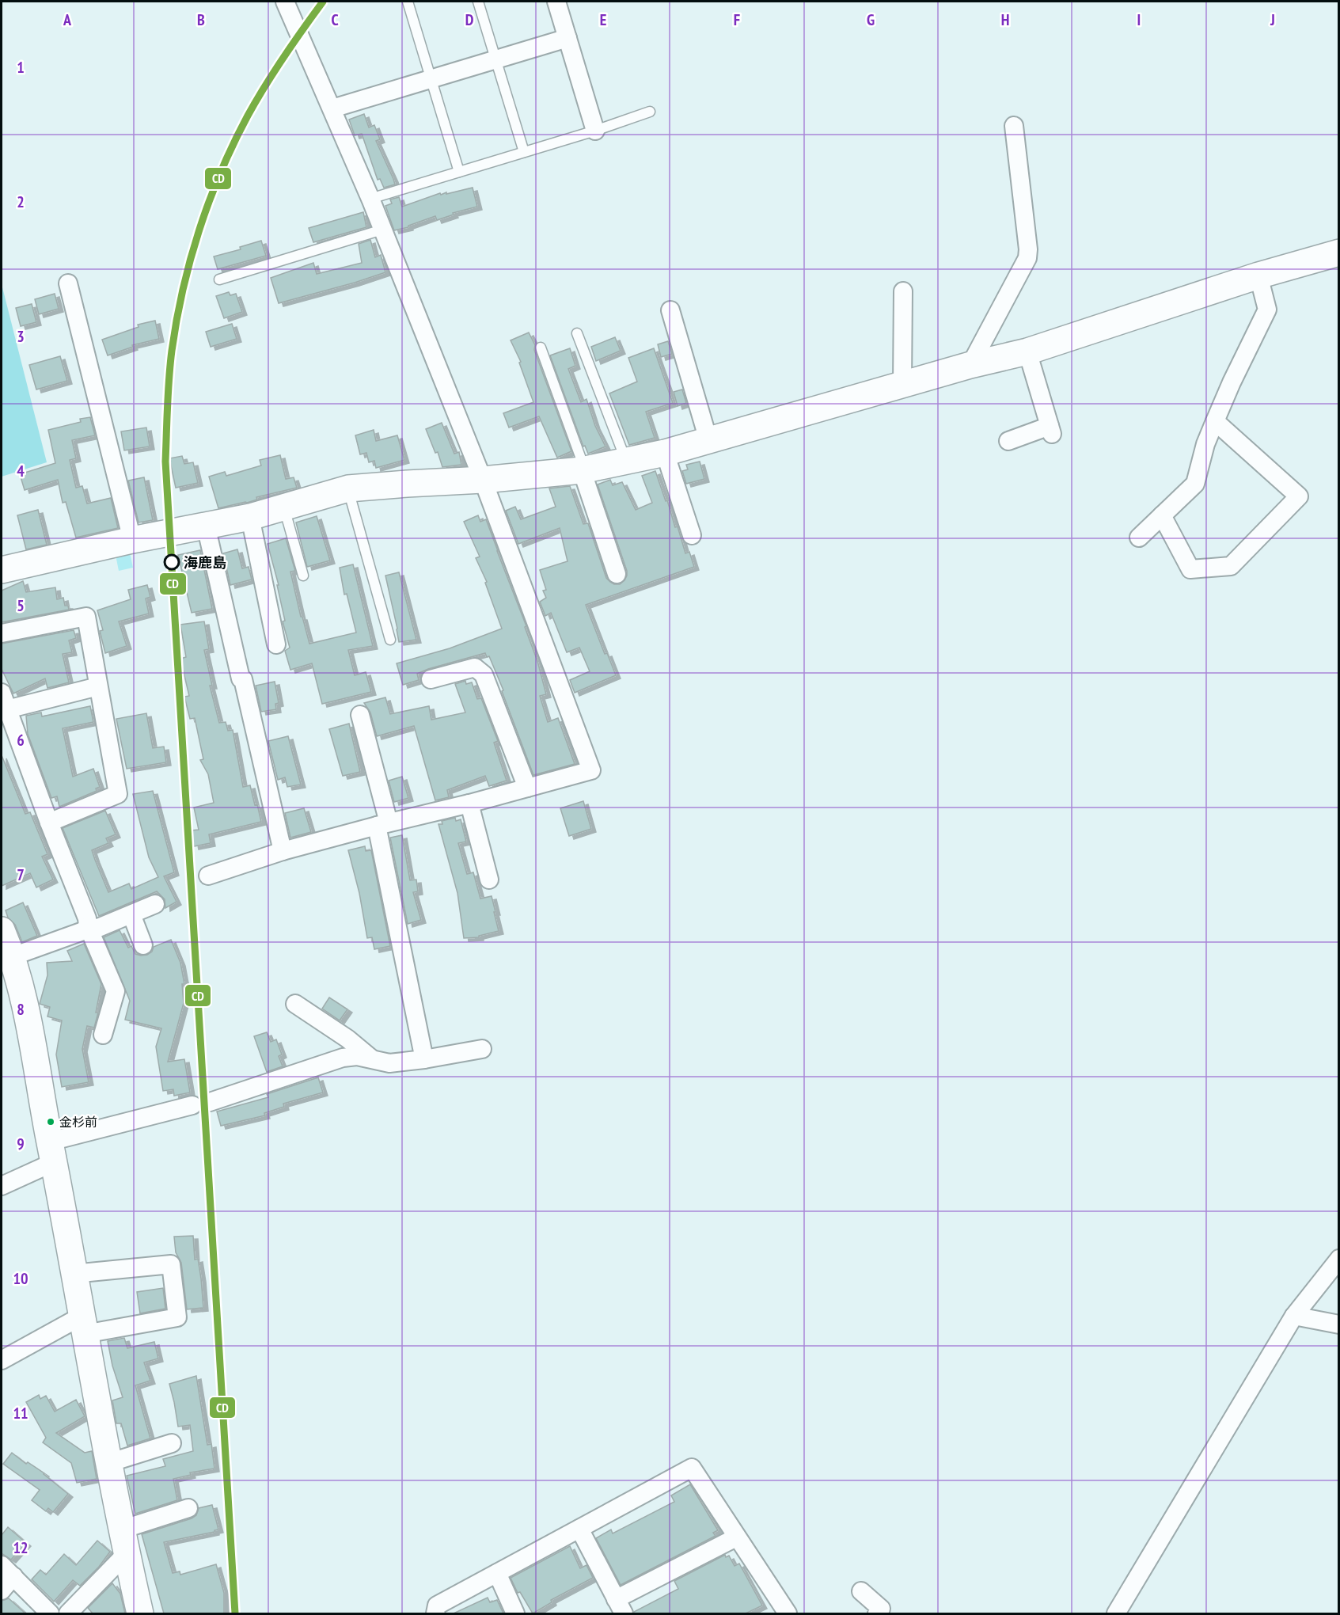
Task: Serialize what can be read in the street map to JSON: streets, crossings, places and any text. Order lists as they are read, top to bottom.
{
  "places": ["海鹿島", "金杉前"],
  "lines": ["transit line CD"],
  "grid": {
    "columns": [
      "A",
      "B",
      "C",
      "D",
      "E",
      "F",
      "G",
      "H",
      "I",
      "J"
    ],
    "rows": [
      "1",
      "2",
      "3",
      "4",
      "5",
      "6",
      "7",
      "8",
      "9",
      "10",
      "11",
      "12"
    ]
  }
}
